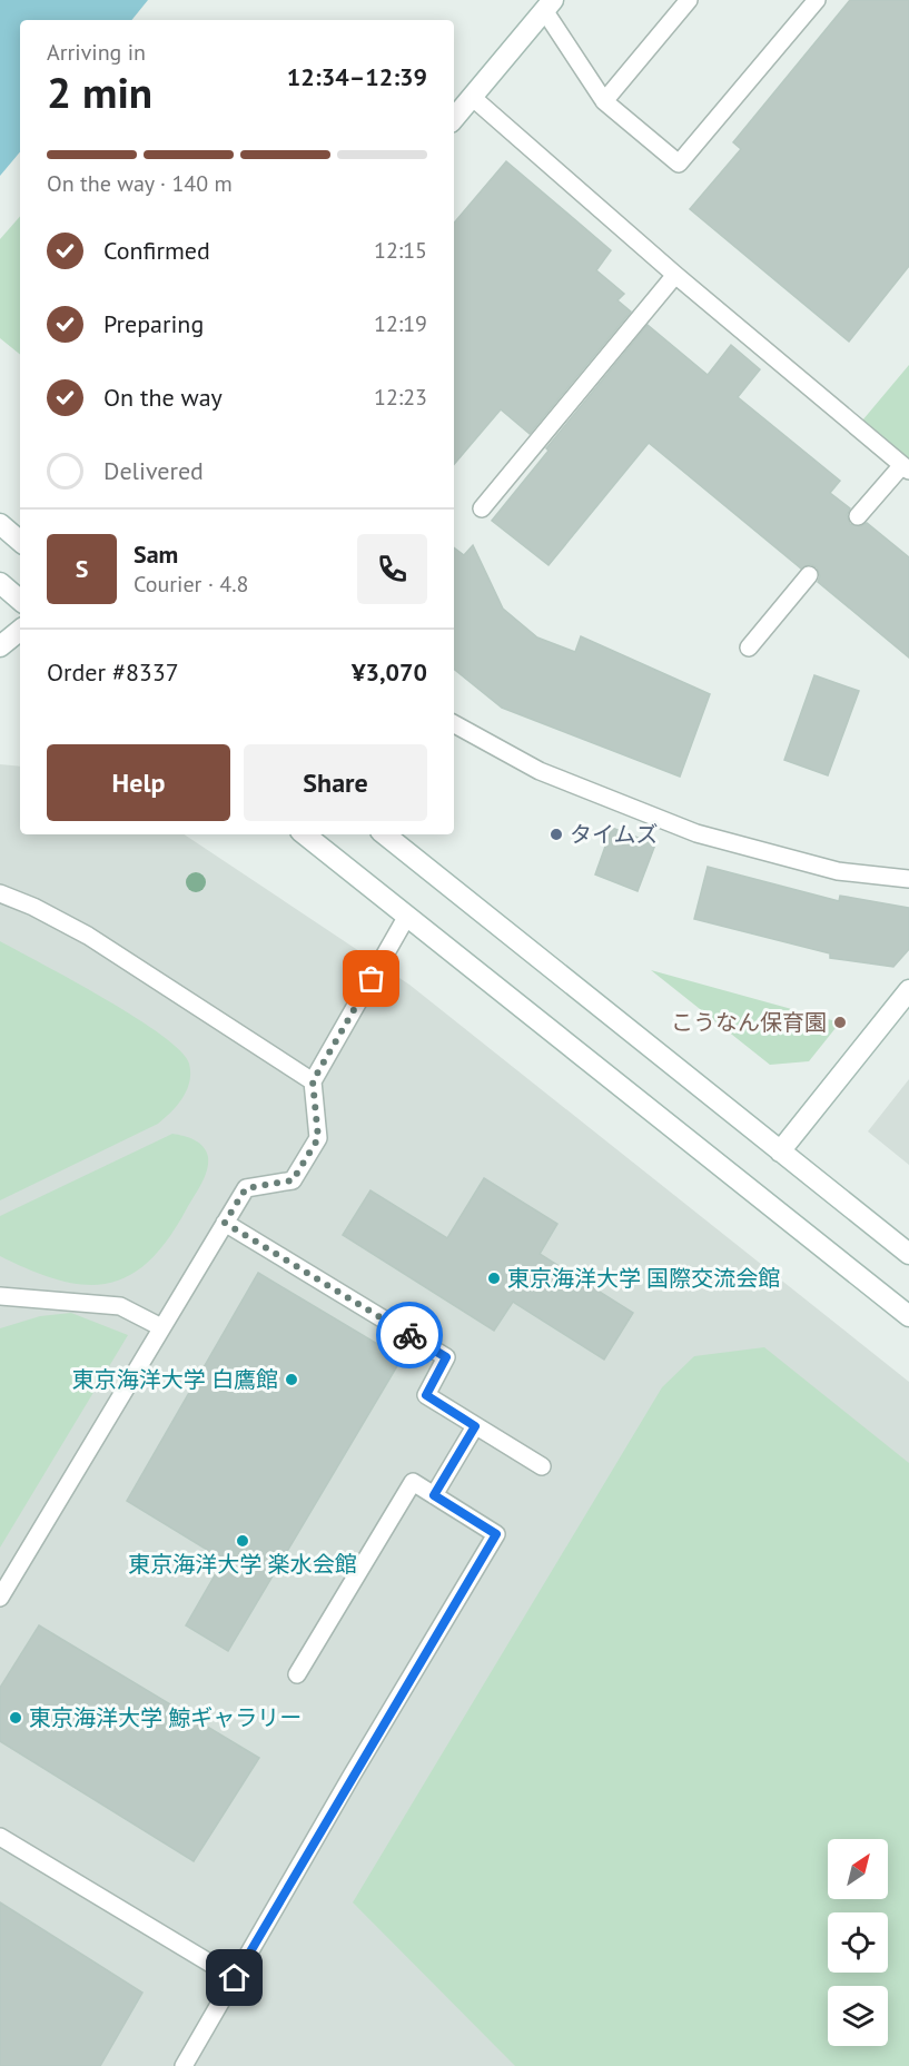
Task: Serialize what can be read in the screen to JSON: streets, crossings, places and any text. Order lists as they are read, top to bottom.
{
  "places": [
    "タイムズ",
    "こうなん保育園",
    "東京海洋大学 国際交流会館",
    "東京海洋大学 白鷹館",
    "東京海洋大学 楽水会館",
    "東京海洋大学 鯨ギャラリー"
  ],
  "north": "top right",
  "page": {
    "heading": ["2 min", "Arriving in", "12:34–12:39"],
    "panel": [
      "Sam",
      "Courier · 4.8",
      "Order #8337",
      "¥3,070"
    ],
    "bar": "On the way · 140 m",
    "list": [
      ["Confirmed", "12:15"],
      ["Preparing", "12:19"],
      ["On the way", "12:23"],
      "Delivered"
    ],
    "round": "S",
    "buttons": ["Help", "Share"]
  }
}
